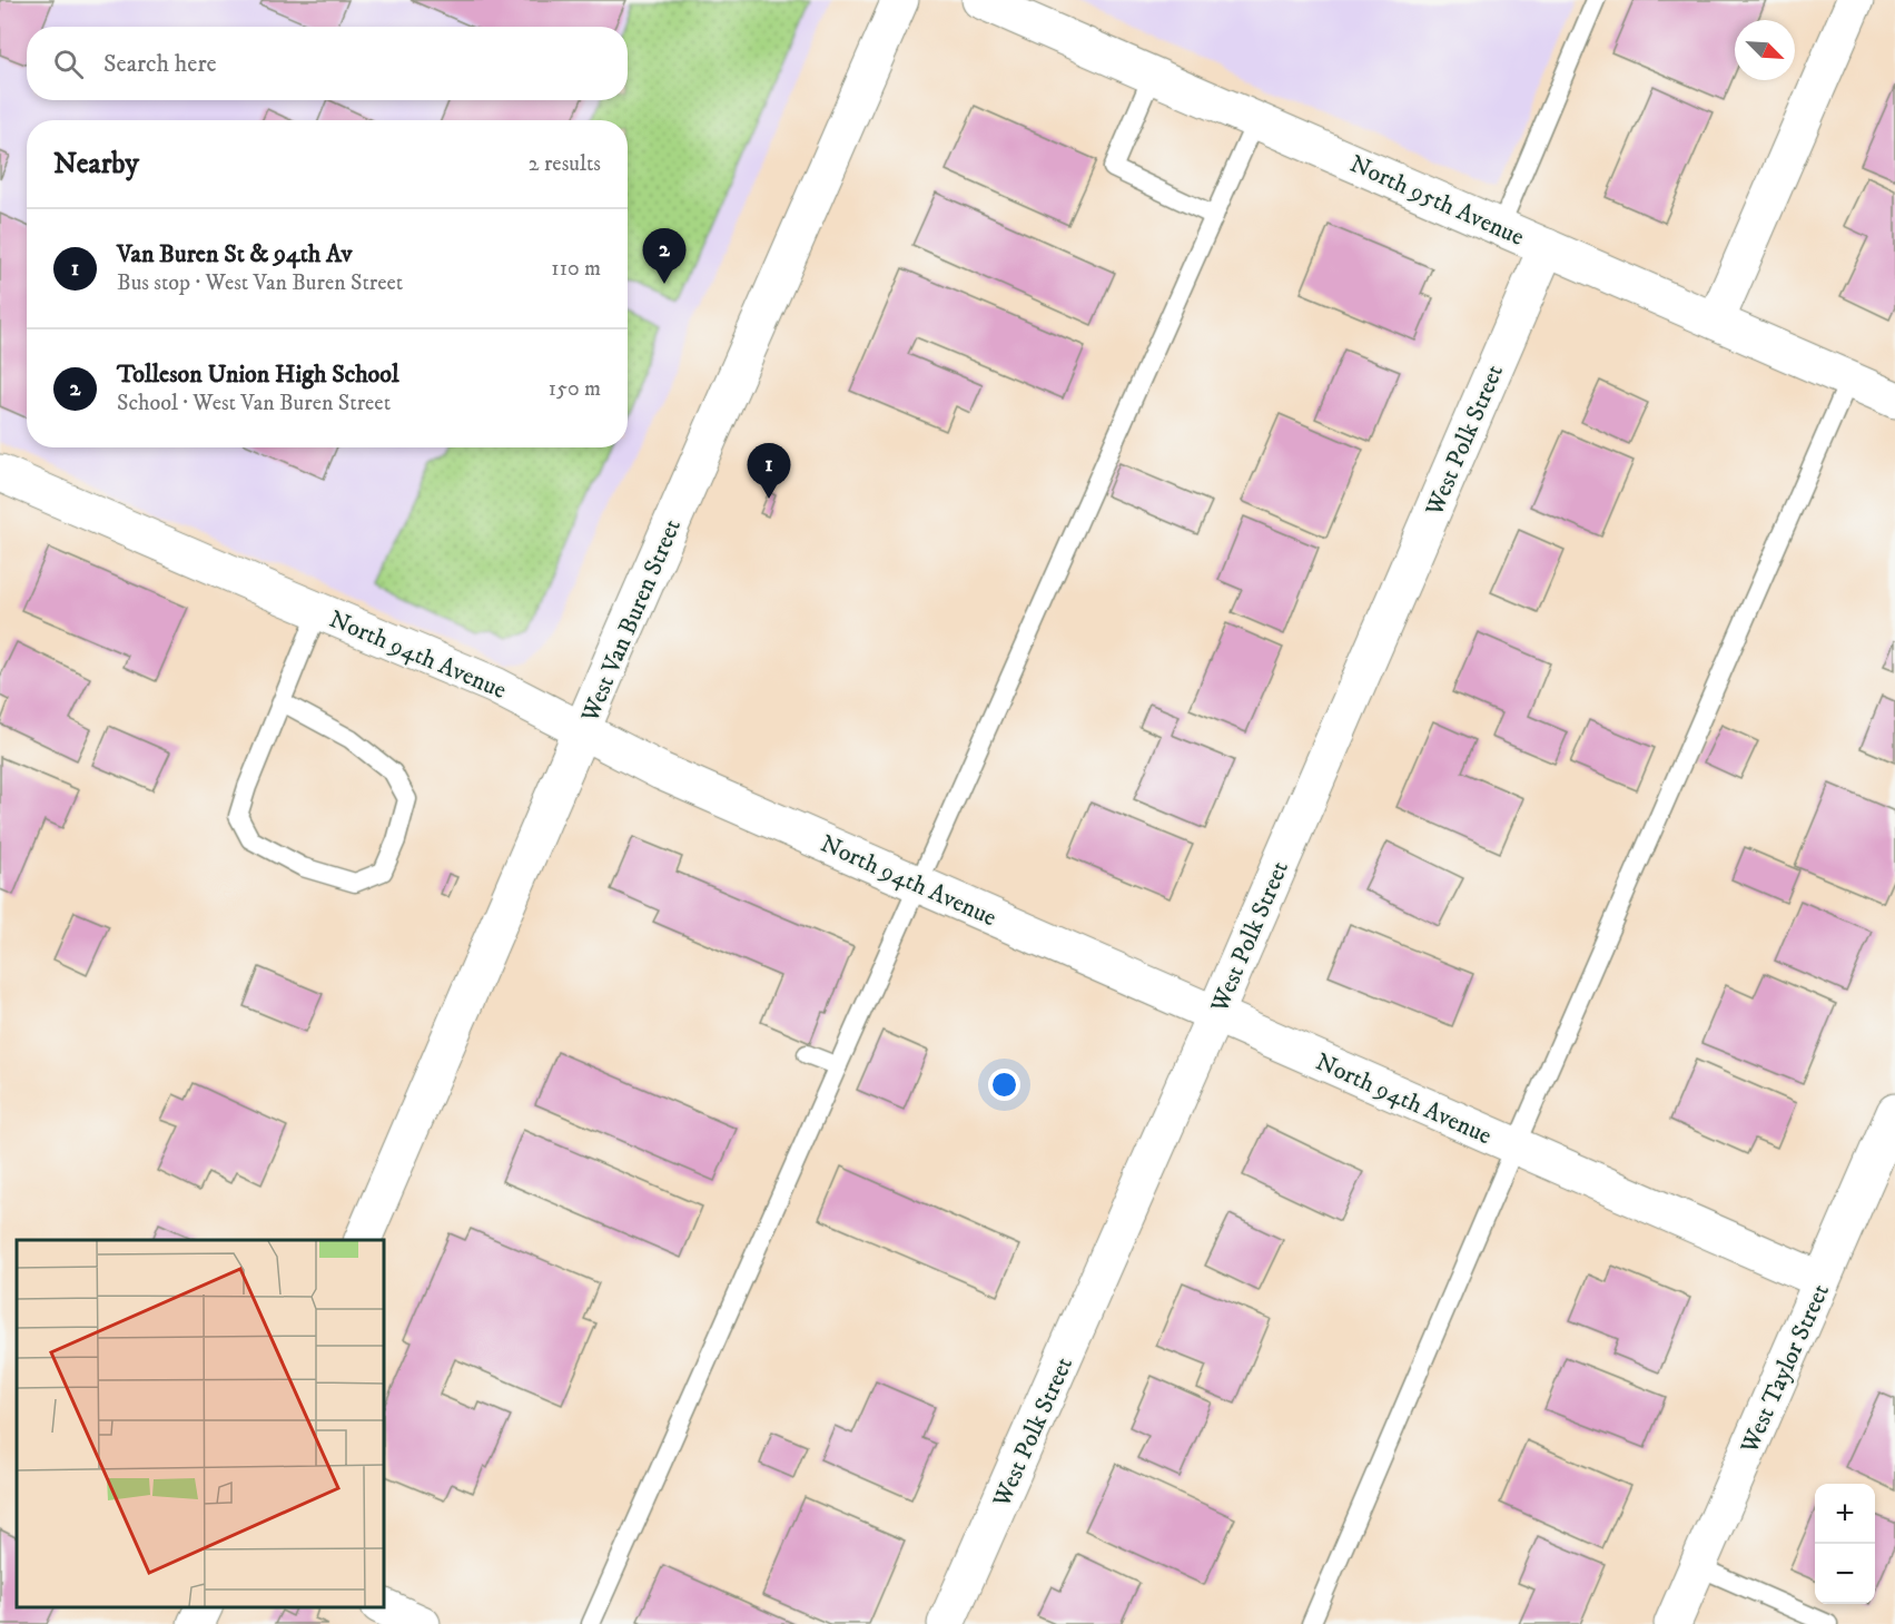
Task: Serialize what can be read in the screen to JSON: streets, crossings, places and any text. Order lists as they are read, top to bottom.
{
  "streets": {
    "street": [
      "North 95th Avenue",
      "West Polk Street",
      "West Van Buren Street",
      "North 94th Avenue",
      "West Taylor Street"
    ]
  },
  "crossings": [
    ["North 95th Avenue", "West Polk Street"],
    ["West Polk Street", "North 94th Avenue"],
    ["West Van Buren Street", "North 94th Avenue"],
    ["North 94th Avenue", "West Taylor Street"]
  ],
  "north": "bottom right",
  "page": {
    "search": "Search here",
    "heading": ["Nearby", "2 results"],
    "list": [
      {
        "mark": "1",
        "name": "Van Buren St & 94th Av",
        "note": "Bus stop · West Van Buren Street",
        "value": "110 m"
      },
      {
        "mark": "2",
        "name": "Tolleson Union High School",
        "note": "School · West Van Buren Street",
        "value": "150 m"
      }
    ],
    "pins": ["2", "1"],
    "map_buttons": ["+", "−"]
  }
}
